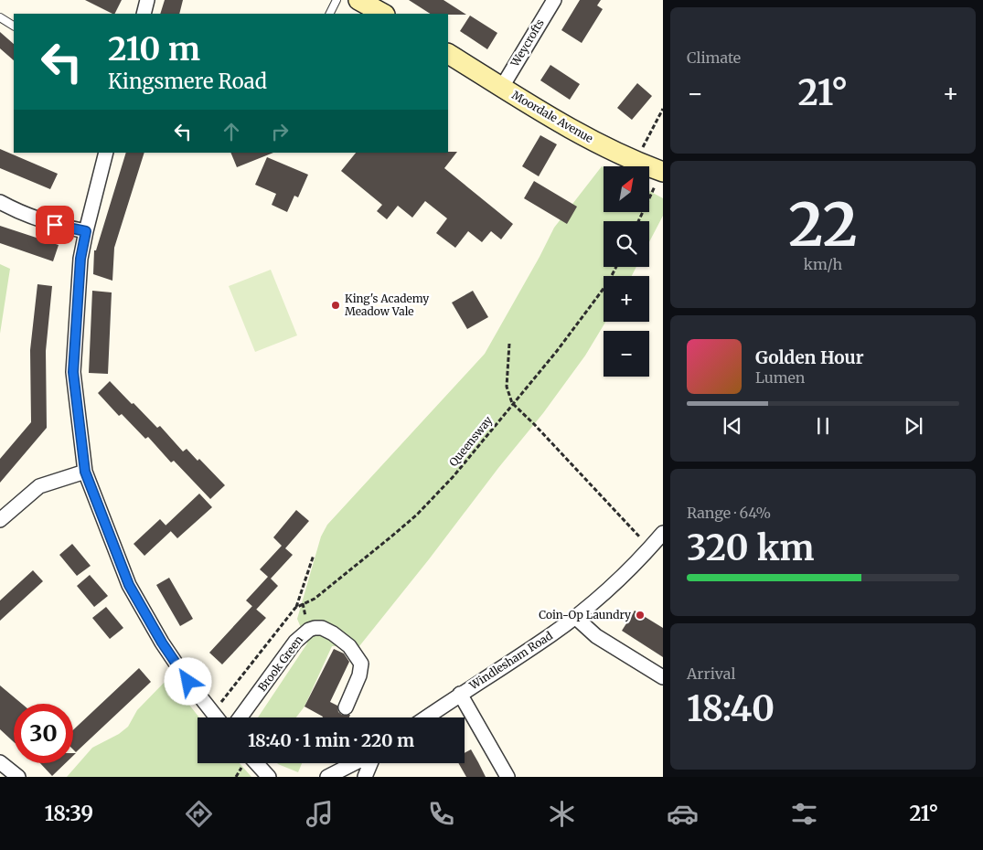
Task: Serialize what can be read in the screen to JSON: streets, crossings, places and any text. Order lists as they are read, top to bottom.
{
  "streets": {
    "street": [
      "Weycrofts",
      "Moordale Avenue",
      "Windlesham Road",
      "Brook Green"
    ],
    "path": ["Queensway"]
  },
  "crossings": [
    ["Weycrofts", "Moordale Avenue"],
    ["Queensway", "Brook Green"]
  ],
  "places": ["King's Academy Meadow Vale", "Coin-Op Laundry"],
  "north": "top right",
  "page": {
    "tile": [
      "Climate",
      ["22", "km/h"],
      ["Range · 64%", "320 km"],
      ["Arrival", "18:40"]
    ],
    "turn": ["210 m", "Kingsmere Road"],
    "heat": ["−", "21°", "+"],
    "map_buttons": ["+", "−"],
    "song": ["Golden Hour", "Lumen"],
    "limit": "30",
    "trip": "18:40 · 1 min · 220 m",
    "tabs": ["18:39", "21°"]
  }
}
